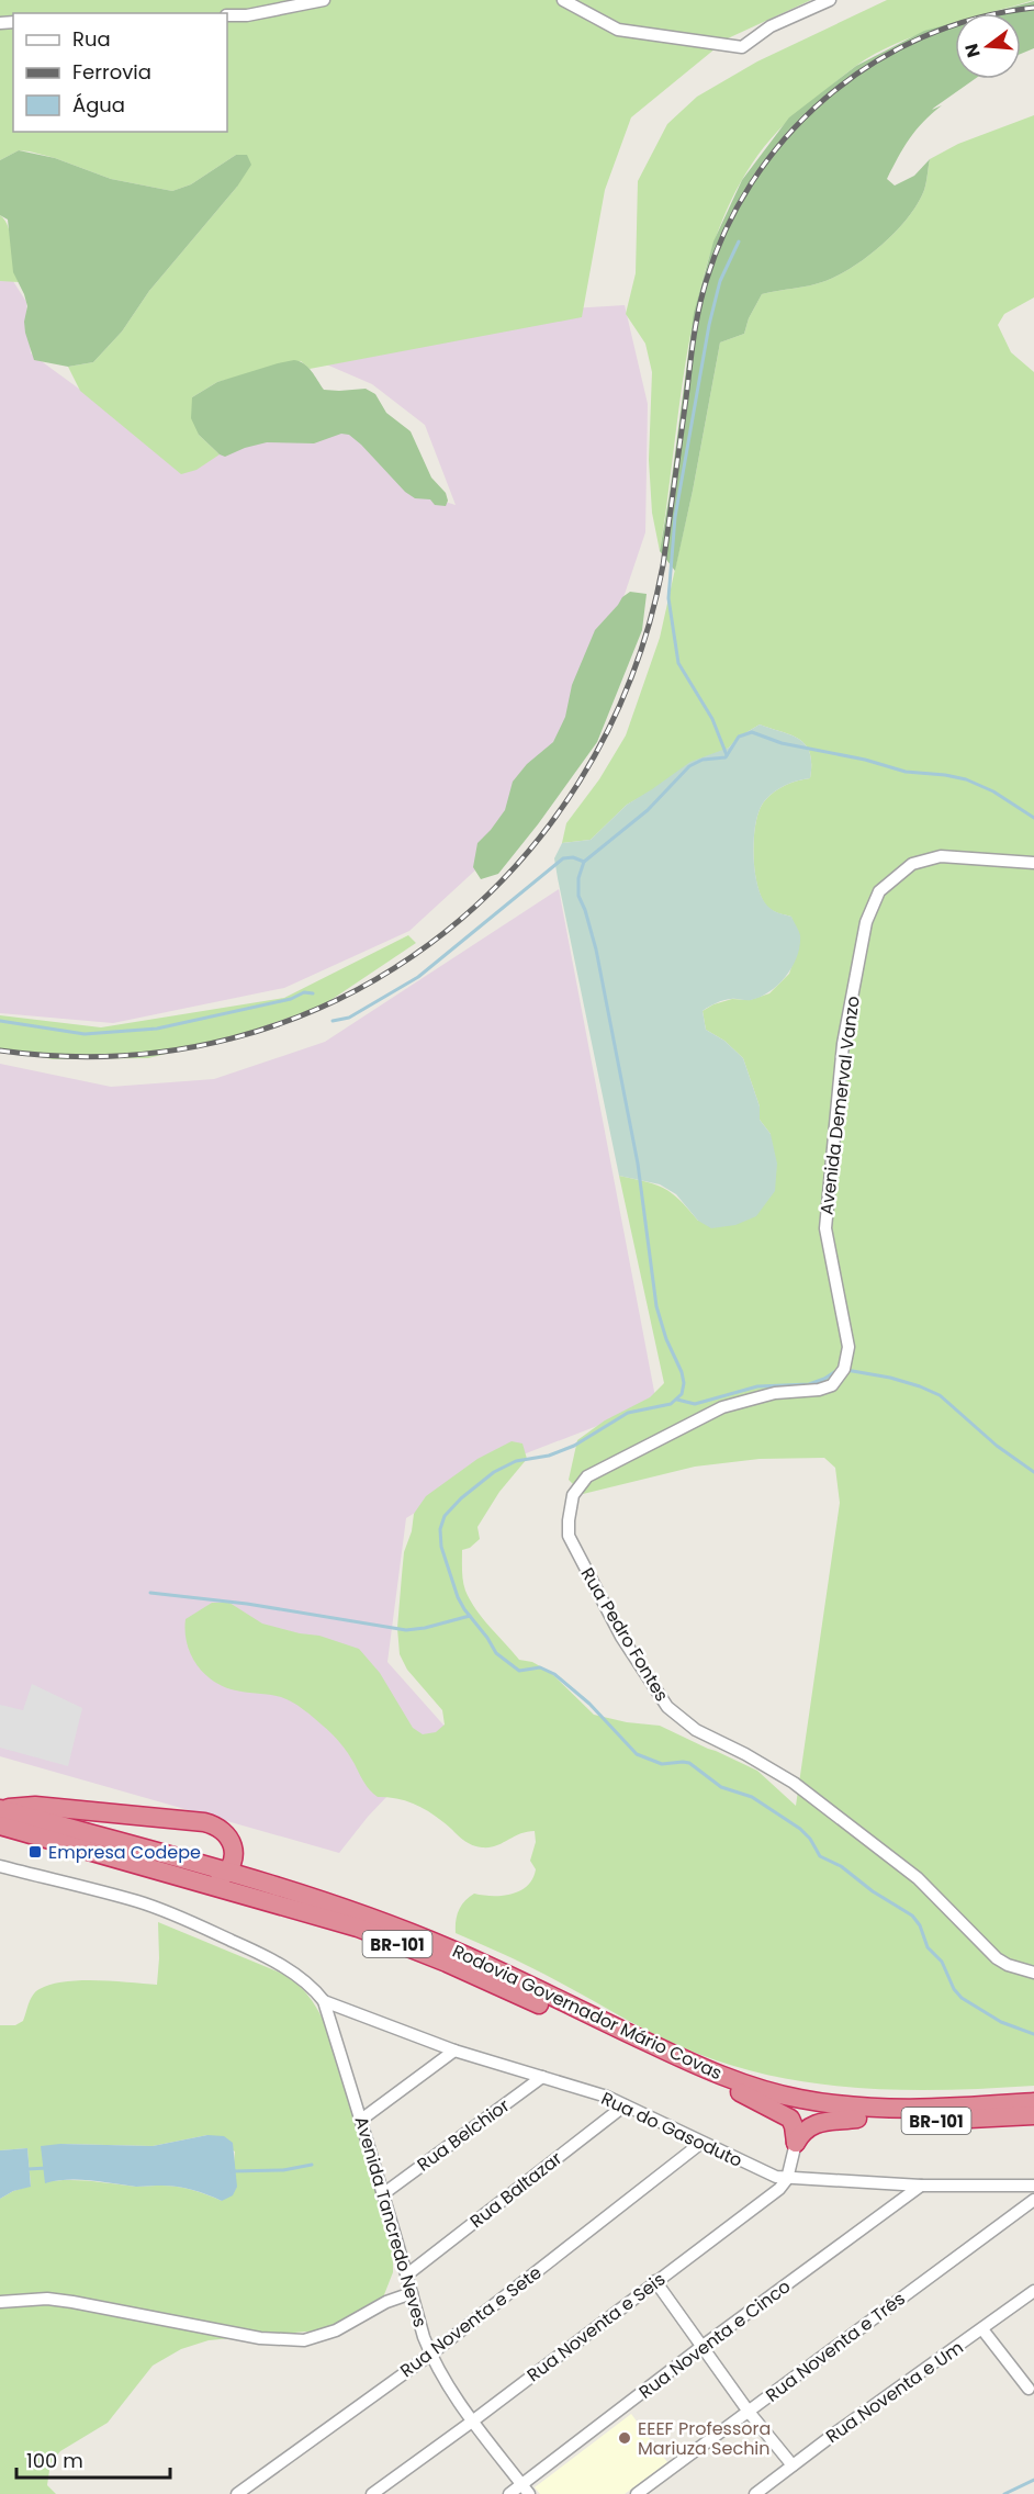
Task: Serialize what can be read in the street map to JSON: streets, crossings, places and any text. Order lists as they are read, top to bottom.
{
  "streets": {
    "highway": ["BR-101", "Rodovia Governador Mário Covas"],
    "street": [
      "Avenida Demerval Vanzo",
      "Rua Pedro Fontes",
      "Rua do Gasoduto",
      "Rua Belchior",
      "Rua Baltazar",
      "Avenida Tancredo Neves",
      "Rua Noventa e Sete",
      "Rua Noventa e Seis",
      "Rua Noventa e Cinco",
      "Rua Noventa e Três",
      "Rua Noventa e Um"
    ]
  },
  "crossings": [
    ["Avenida Demerval Vanzo", "Rua Pedro Fontes"],
    ["Rua do Gasoduto", "Rua Belchior"],
    ["Rua do Gasoduto", "Rua Baltazar"],
    ["Rua do Gasoduto", "Avenida Tancredo Neves"],
    ["Rua do Gasoduto", "Rua Noventa e Sete"],
    ["Rua do Gasoduto", "Rua Noventa e Seis"],
    ["Rua do Gasoduto", "Rua Noventa e Cinco"],
    ["Rua Belchior", "Avenida Tancredo Neves"],
    ["Rua Baltazar", "Avenida Tancredo Neves"],
    ["Avenida Tancredo Neves", "Rua Noventa e Sete"],
    ["Avenida Tancredo Neves", "Rua Noventa e Seis"],
    ["Avenida Tancredo Neves", "Rua Noventa e Cinco"]
  ],
  "places": {
    "transit": ["Empresa Codepe"],
    "other": ["EEEF Professora Mariuza Sechin"]
  },
  "legend": ["Rua", "Ferrovia", "Água"],
  "scale_bar": "100 m",
  "north": "left"
}
